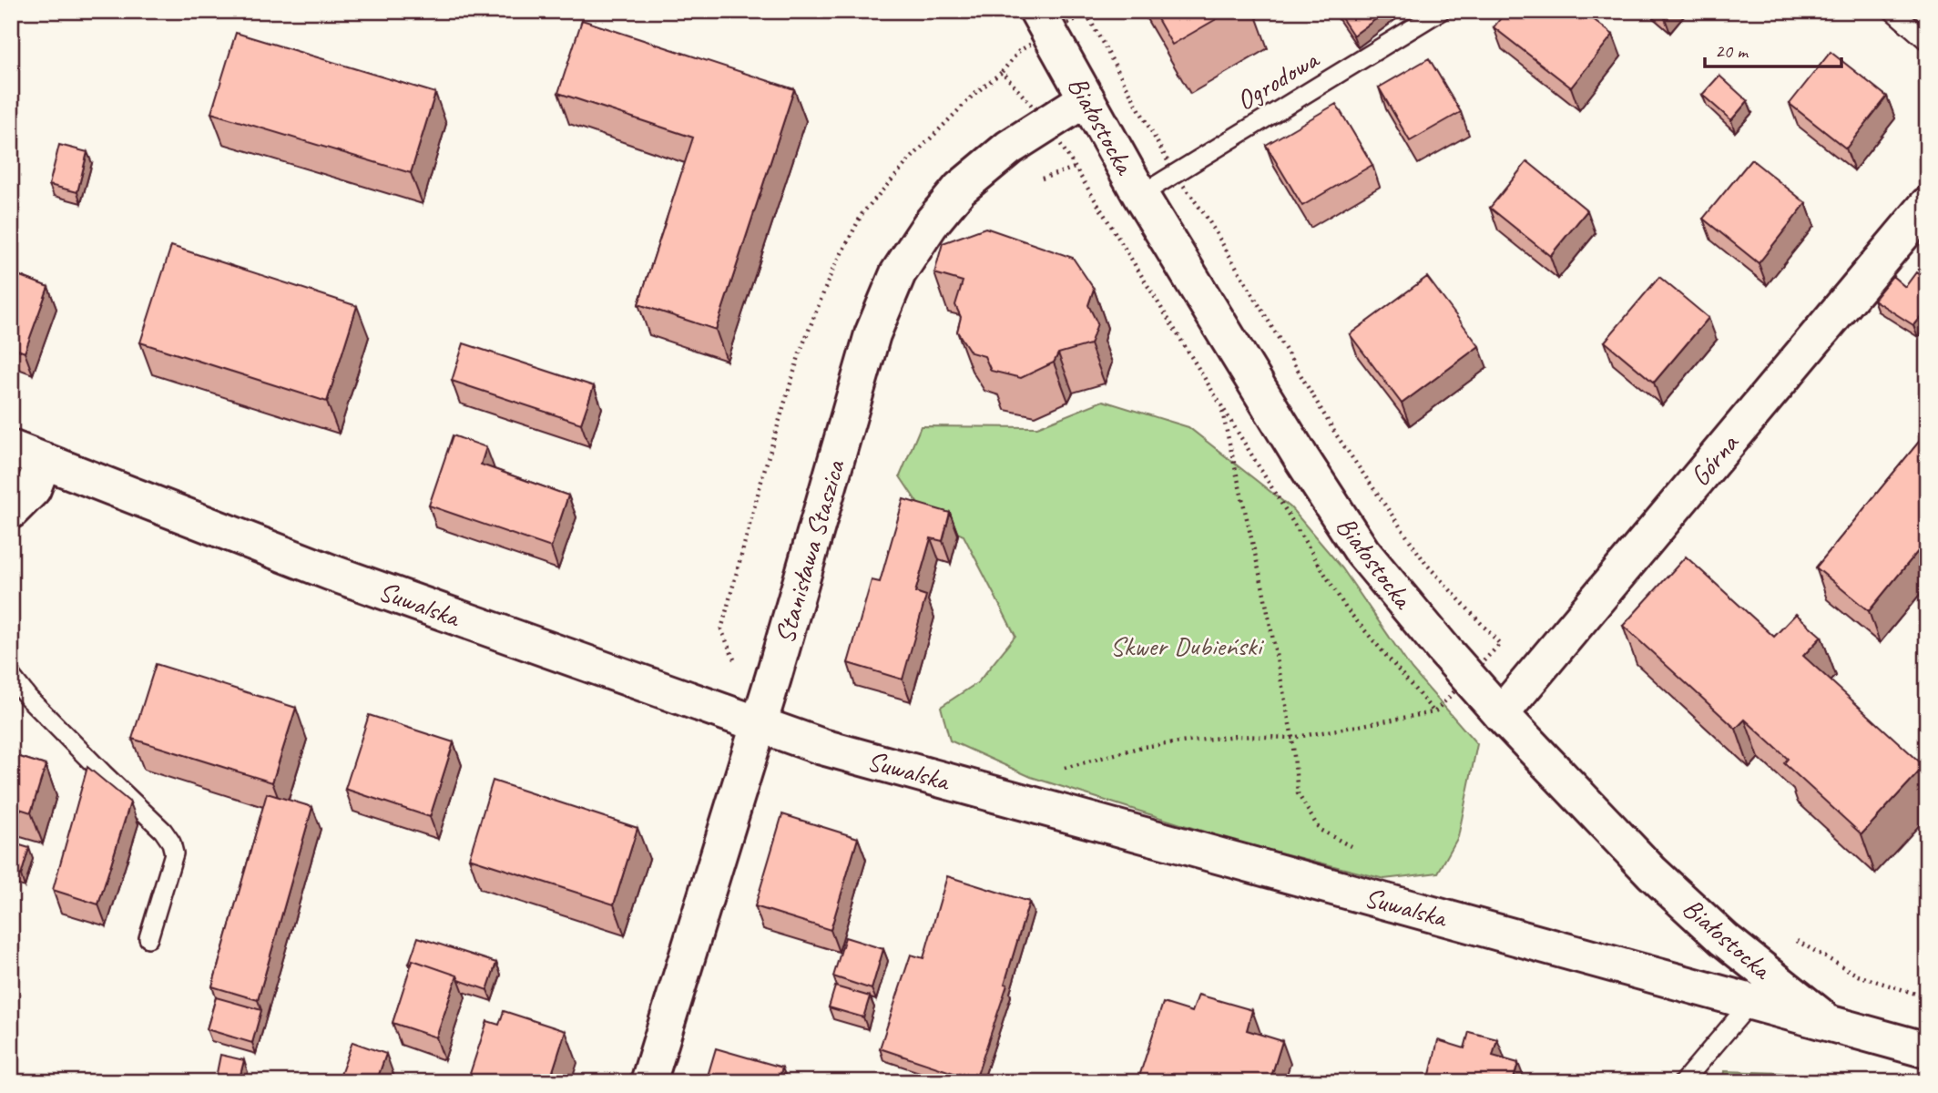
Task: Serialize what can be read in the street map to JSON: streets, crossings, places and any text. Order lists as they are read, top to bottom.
{
  "streets": {
    "street": [
      "Białostocka",
      "Górna",
      "Stanisława Staszica",
      "Suwalska"
    ],
    "lane": ["Ogrodowa"]
  },
  "crossings": [
    ["Ogrodowa", "Białostocka"],
    ["Białostocka", "Górna"],
    ["Białostocka", "Stanisława Staszica"],
    ["Białostocka", "Suwalska"],
    ["Stanisława Staszica", "Suwalska"]
  ],
  "parks": ["Skwer Dubieński"],
  "scale_bar": "20 m"
}
